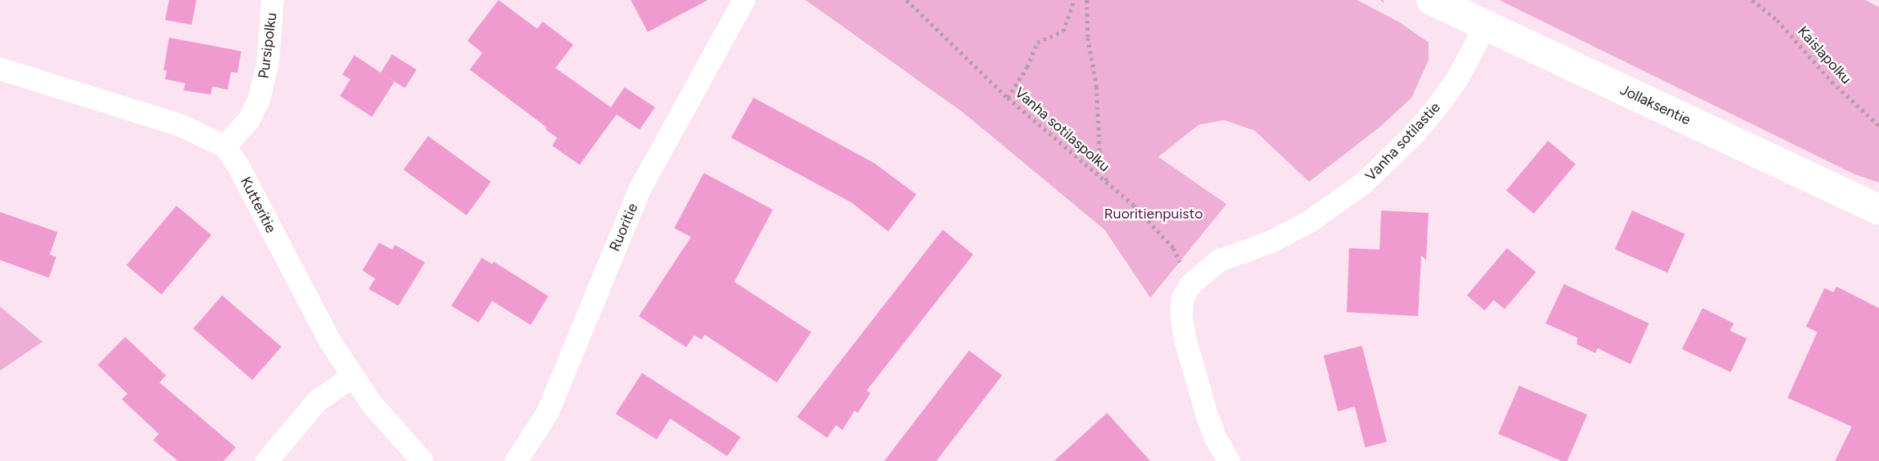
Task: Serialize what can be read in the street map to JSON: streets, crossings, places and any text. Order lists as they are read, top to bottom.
{
  "streets": {
    "main road": ["Jollaksentie"],
    "street": [
      "Pursipolku",
      "Vanha sotilastie",
      "Kutteritie",
      "Ruoritie"
    ],
    "path": ["Kaislapolku", "Vanha sotilaspolku"]
  },
  "crossings": [
    ["Pursipolku", "Kutteritie"],
    ["Jollaksentie", "Vanha sotilastie"],
    ["Vanha sotilaspolku", "Vanha sotilastie"]
  ],
  "parks": ["Ruoritienpuisto"]
}
